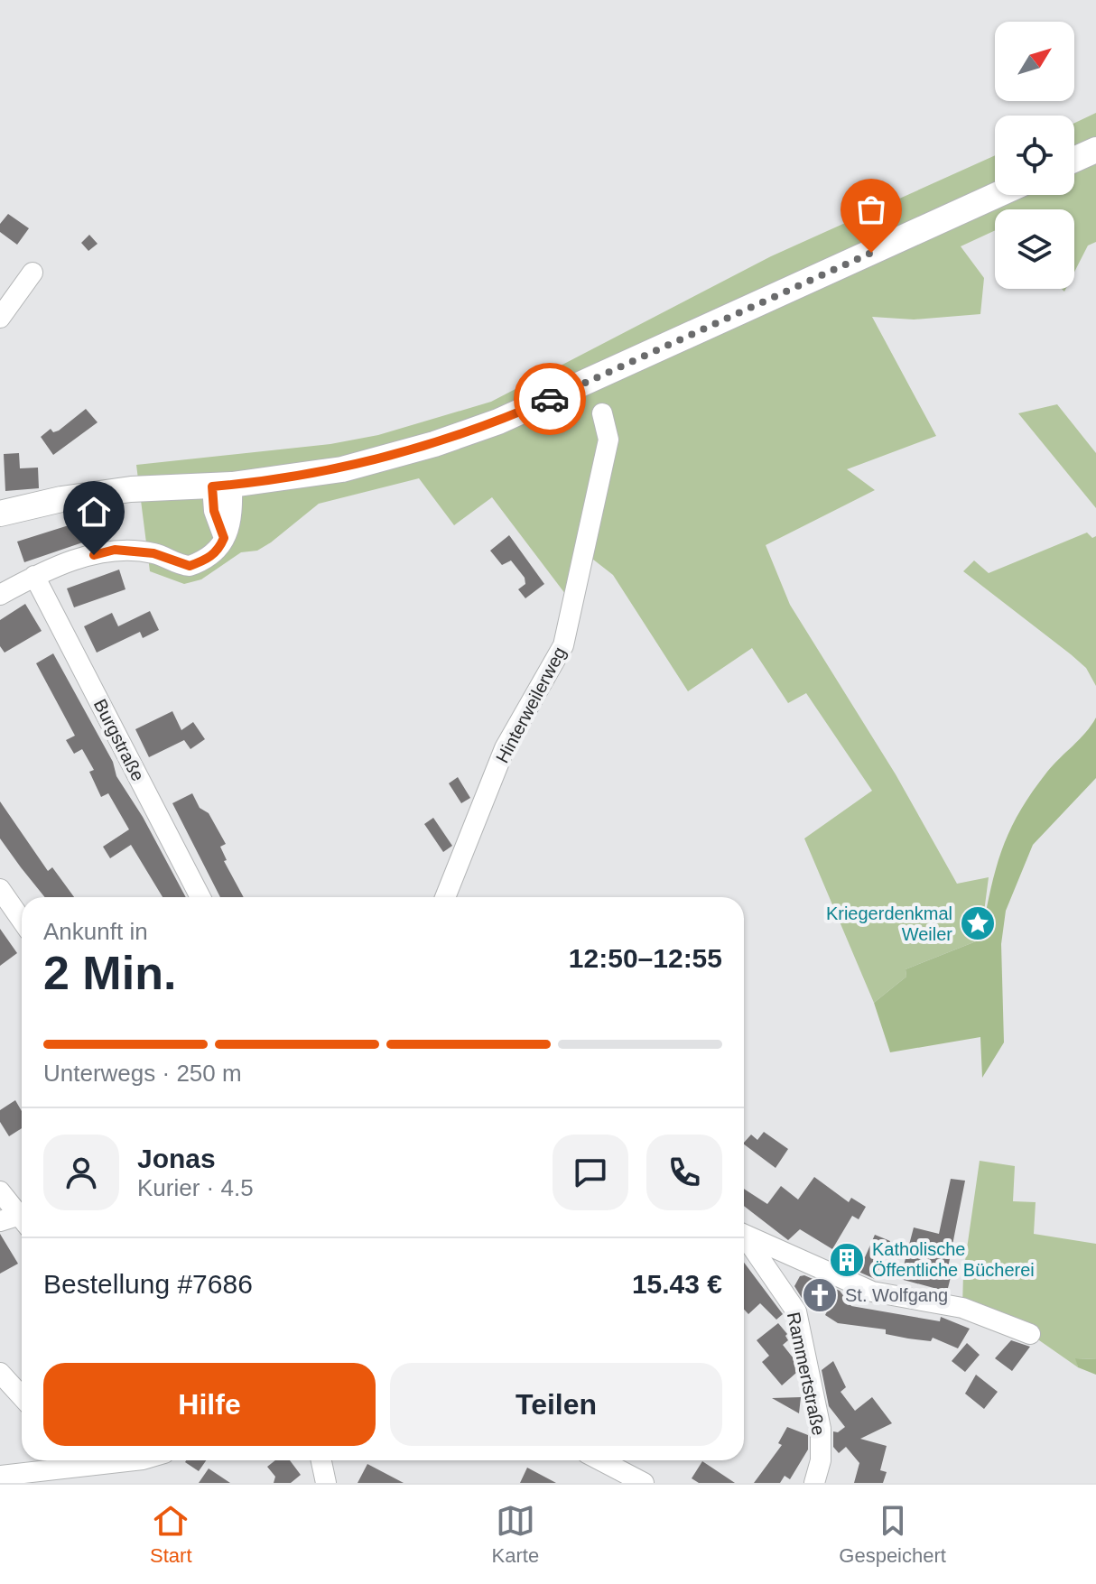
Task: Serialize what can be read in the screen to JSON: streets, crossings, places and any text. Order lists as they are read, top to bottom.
{
  "streets": {
    "street": ["Hinterweilerweg", "Burgstraße", "Rammertstraße"]
  },
  "places": {
    "place": ["Kriegerdenkmal Weiler"],
    "building": ["Katholische Öffentliche Bücherei"],
    "church": ["St. Wolfgang"]
  },
  "north": "top right",
  "page": {
    "heading": ["2 Min.", "Ankunft in", "12:50–12:55"],
    "panel": [
      "Jonas",
      "Kurier · 4.5",
      "Bestellung #7686",
      "15.43 €"
    ],
    "bar": "Unterwegs · 250 m",
    "buttons": ["Hilfe", "Teilen"],
    "tabs": ["Start", "Karte", "Gespeichert"]
  }
}
